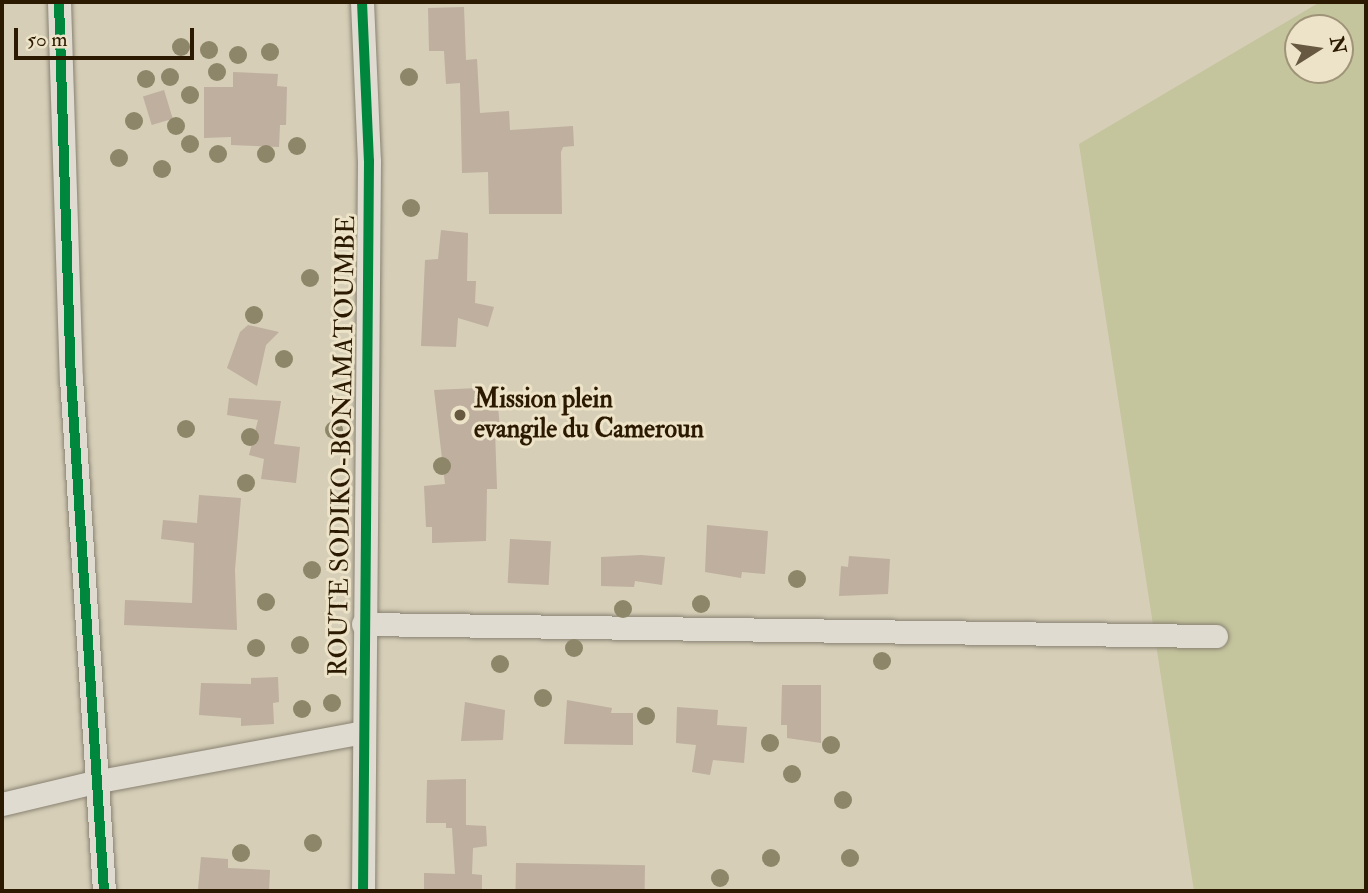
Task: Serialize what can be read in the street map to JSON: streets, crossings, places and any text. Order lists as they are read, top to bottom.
{
  "streets": {
    "street": ["ROUTE SODIKO-BONAMATOUMBE"]
  },
  "places": ["Mission plein evangile du Cameroun"],
  "scale_bar": "50 m",
  "north": "right"
}
